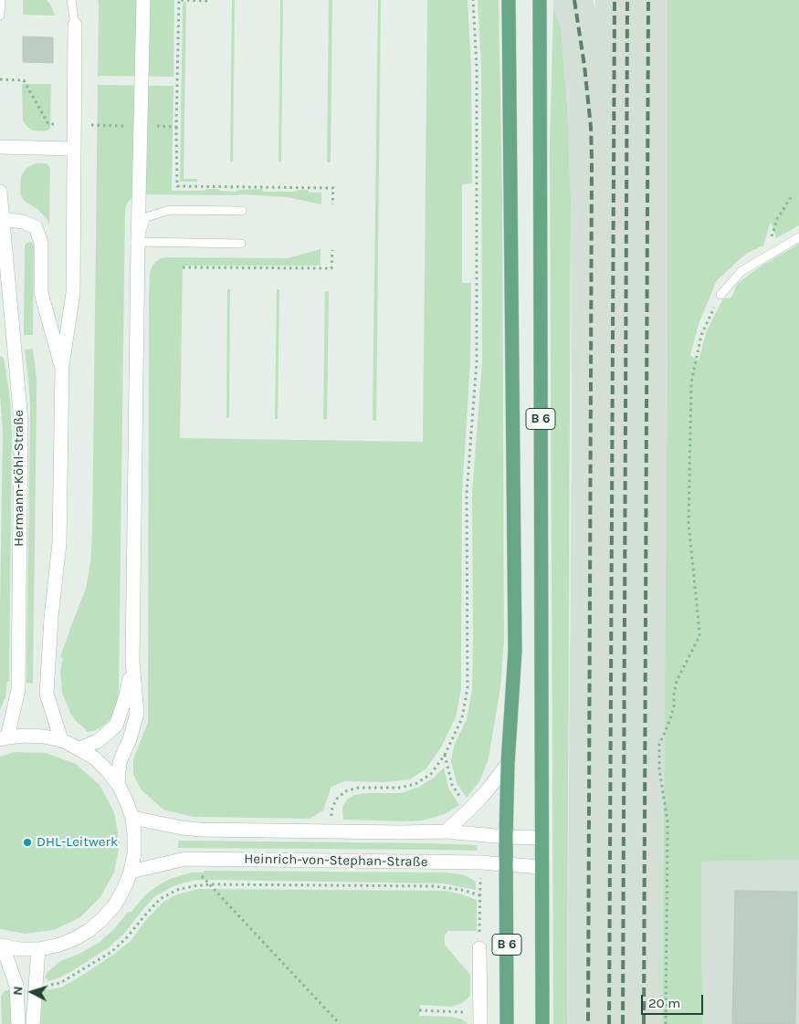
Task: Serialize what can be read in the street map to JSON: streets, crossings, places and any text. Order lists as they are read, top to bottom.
{
  "streets": {
    "main road": ["B 6"],
    "street": ["Hermann-Köhl-Straße", "Heinrich-von-Stephan-Straße"]
  },
  "crossings": [
    ["B 6", "Heinrich-von-Stephan-Straße"]
  ],
  "places": ["DHL-Leitwerk"],
  "scale_bar": "20 m",
  "north": "left"
}
